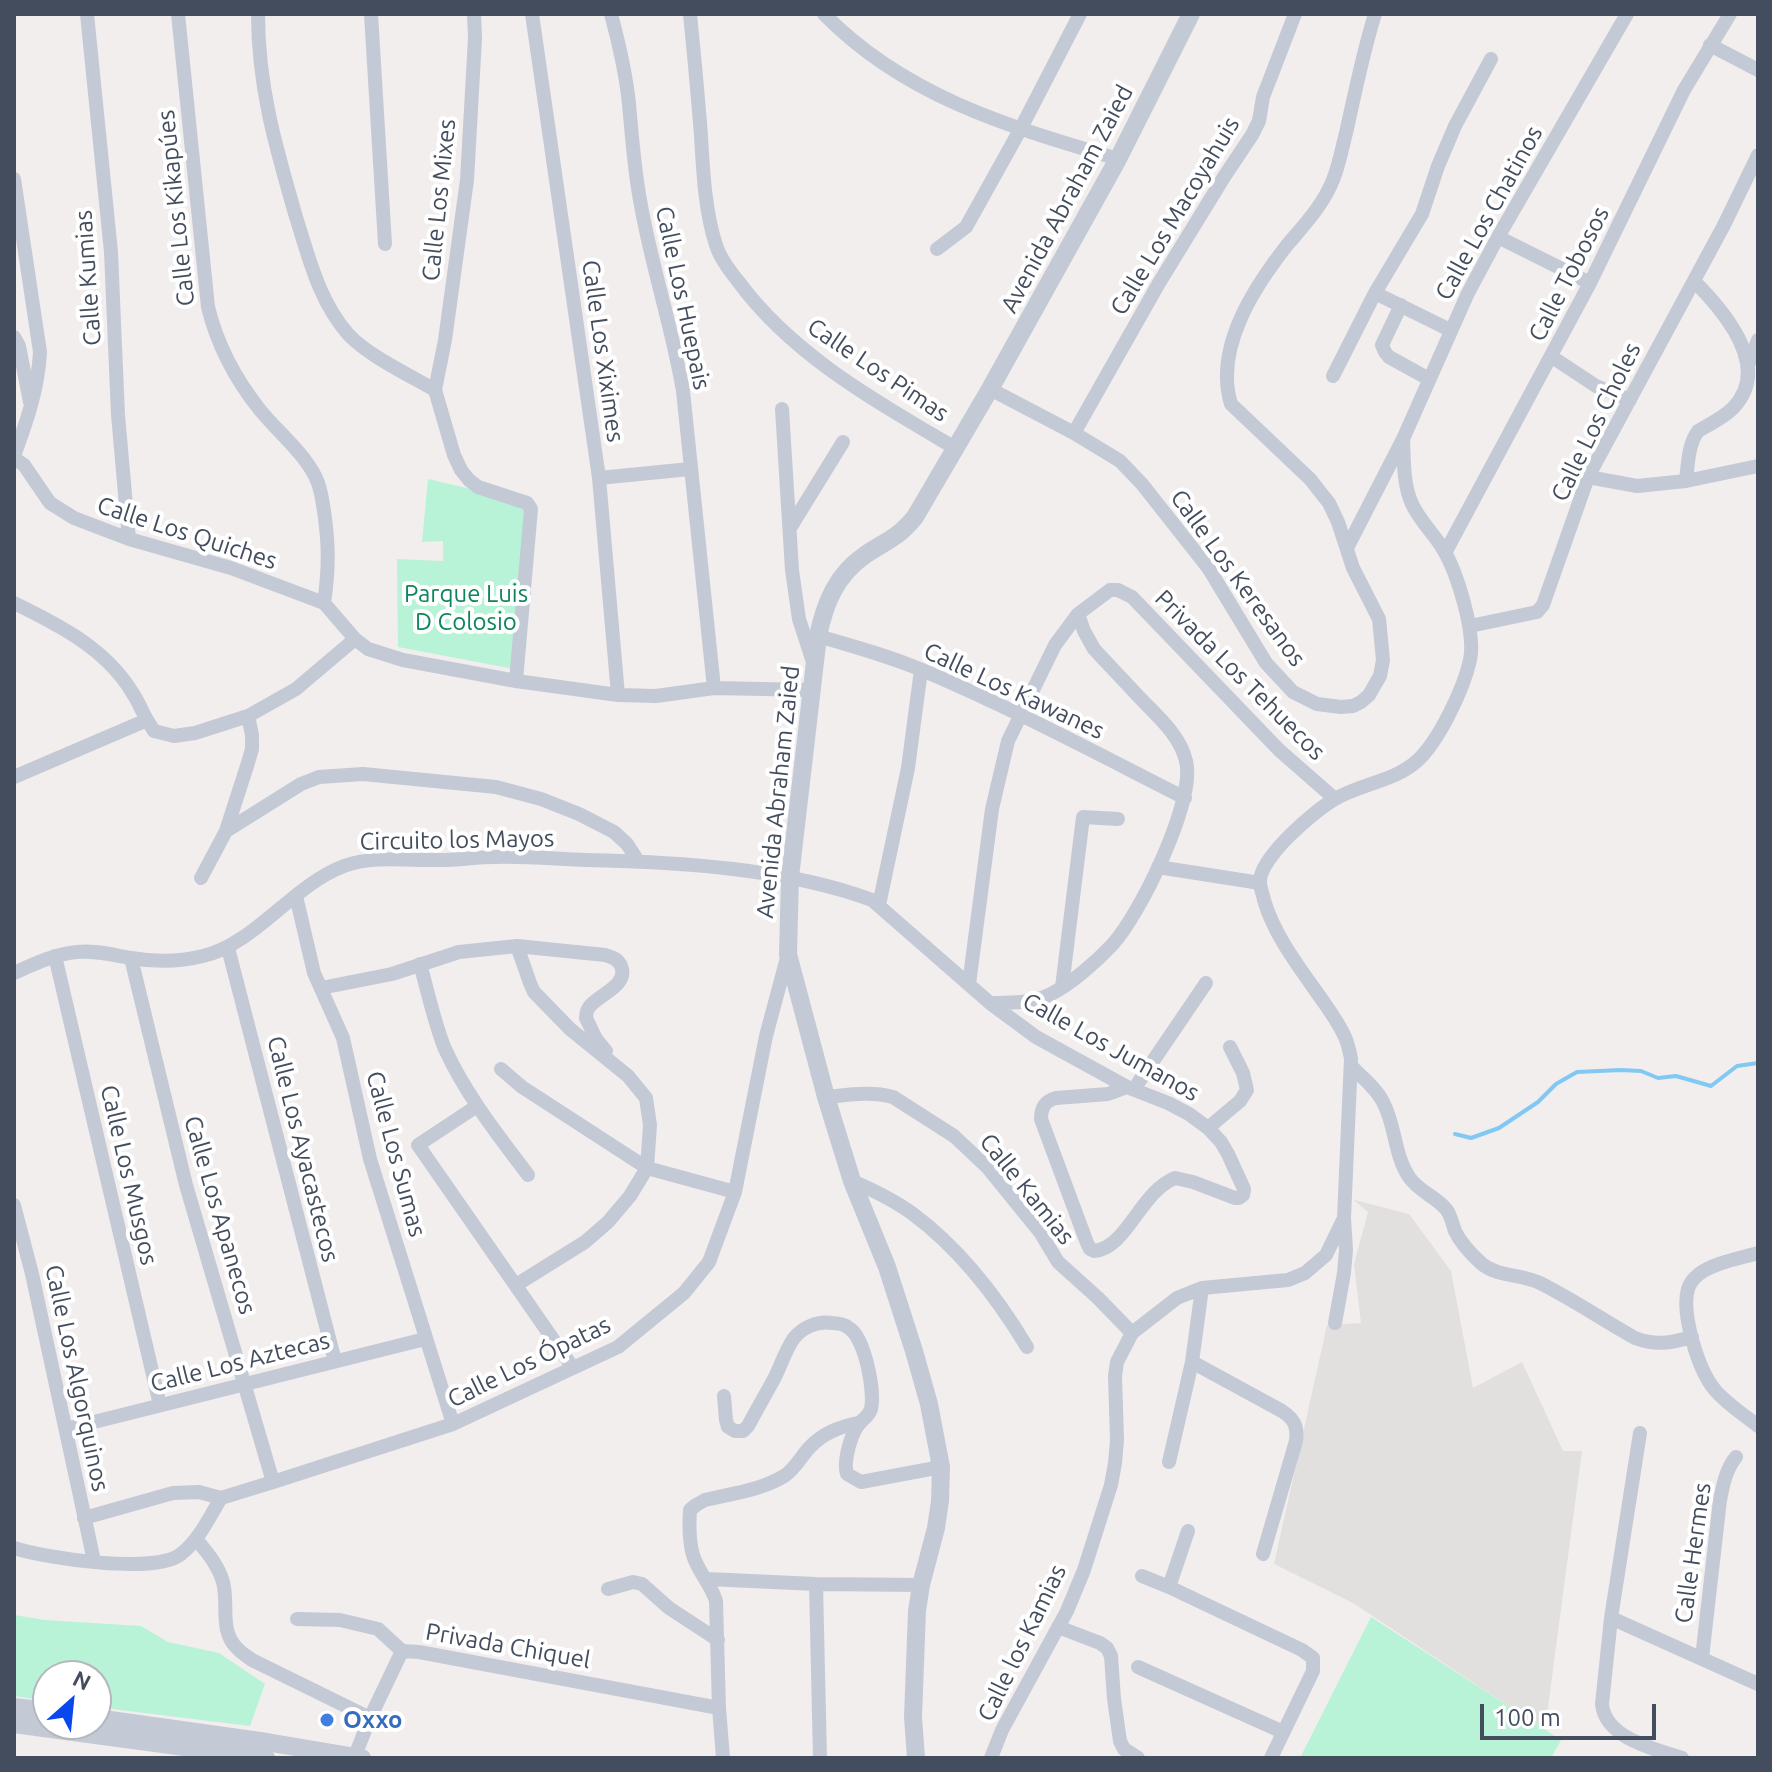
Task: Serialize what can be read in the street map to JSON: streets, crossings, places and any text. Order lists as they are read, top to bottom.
{
  "streets": {
    "street": [
      "Avenida Abraham Zaied",
      "Calle Los Mixes",
      "Calle Los Kikapúes",
      "Calle Los Chatinos",
      "Calle Los Macoyahuis",
      "Calle Tobosos",
      "Calle Kumias",
      "Calle Los Huepais",
      "Calle Los Xiximes",
      "Calle Los Pimas",
      "Calle Los Choles",
      "Calle Los Quiches",
      "Calle Los Keresanos",
      "Privada Los Tehuecos",
      "Calle Los Kawanes",
      "Circuito los Mayos",
      "Calle Los Jumanos",
      "Calle Los Ayacastecos",
      "Calle Los Sumas",
      "Calle Los Musgos",
      "Calle Kamias",
      "Calle Los Apanecos",
      "Calle Los Aztecas",
      "Calle Los Ópatas",
      "Calle Los Algorquinos",
      "Calle Hermes",
      "Calle los Kamias",
      "Privada Chiquel"
    ]
  },
  "crossings": [
    ["Avenida Abraham Zaied", "Calle Los Pimas"],
    ["Avenida Abraham Zaied", "Calle Los Keresanos"],
    ["Avenida Abraham Zaied", "Calle Los Kawanes"],
    ["Avenida Abraham Zaied", "Circuito los Mayos"],
    ["Avenida Abraham Zaied", "Calle Los Jumanos"],
    ["Avenida Abraham Zaied", "Calle Kamias"],
    ["Avenida Abraham Zaied", "Calle Los Ópatas"],
    ["Calle Los Kikapúes", "Calle Los Quiches"],
    ["Calle Los Chatinos", "Calle Tobosos"],
    ["Calle Los Chatinos", "Calle Los Choles"],
    ["Calle Los Chatinos", "Calle Los Keresanos"],
    ["Calle Los Chatinos", "Privada Los Tehuecos"],
    ["Calle Los Macoyahuis", "Calle Los Keresanos"],
    ["Calle Kumias", "Calle Los Quiches"],
    ["Privada Los Tehuecos", "Calle Los Kawanes"],
    ["Privada Los Tehuecos", "Calle Los Jumanos"],
    ["Circuito los Mayos", "Calle Los Jumanos"],
    ["Circuito los Mayos", "Calle Los Ayacastecos"],
    ["Circuito los Mayos", "Calle Los Sumas"],
    ["Circuito los Mayos", "Calle Los Musgos"],
    ["Circuito los Mayos", "Calle Los Apanecos"],
    ["Calle Los Ayacastecos", "Calle Los Aztecas"],
    ["Calle Los Sumas", "Calle Los Aztecas"],
    ["Calle Los Sumas", "Calle Los Ópatas"],
    ["Calle Los Musgos", "Calle Los Aztecas"],
    ["Calle Kamias", "Calle los Kamias"],
    ["Calle Los Apanecos", "Calle Los Aztecas"],
    ["Calle Los Apanecos", "Calle Los Ópatas"],
    ["Calle Los Aztecas", "Calle Los Algorquinos"],
    ["Calle Los Ópatas", "Calle Los Algorquinos"]
  ],
  "parks": ["Parque Luis D Colosio"],
  "places": ["Oxxo"],
  "scale_bar": "100 m",
  "north": "top right"
}
